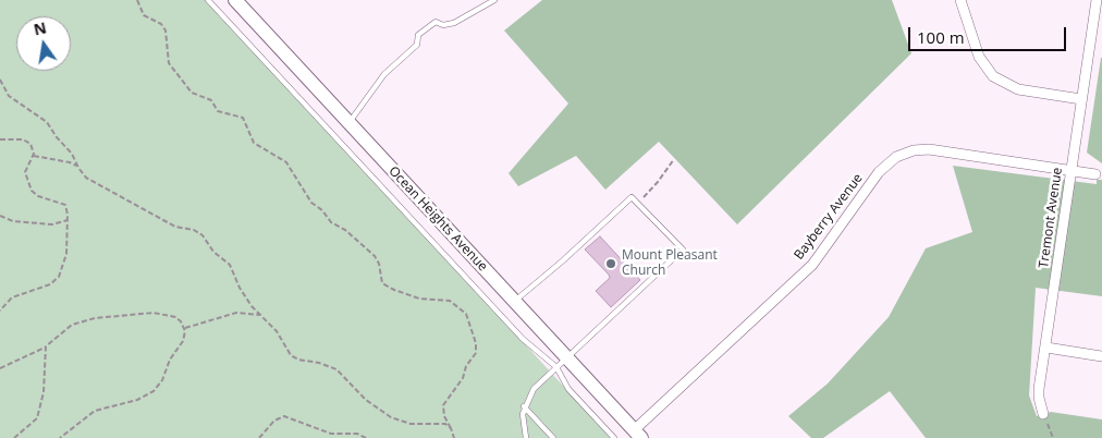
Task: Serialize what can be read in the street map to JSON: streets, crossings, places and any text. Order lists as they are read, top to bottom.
{
  "streets": {
    "main road": ["Ocean Heights Avenue"],
    "street": ["Bayberry Avenue", "Tremont Avenue"]
  },
  "crossings": [
    ["Bayberry Avenue", "Tremont Avenue"],
    ["Bayberry Avenue", "Ocean Heights Avenue"]
  ],
  "places": ["Mount Pleasant Church"],
  "scale_bar": "100 m",
  "north": "top"
}
